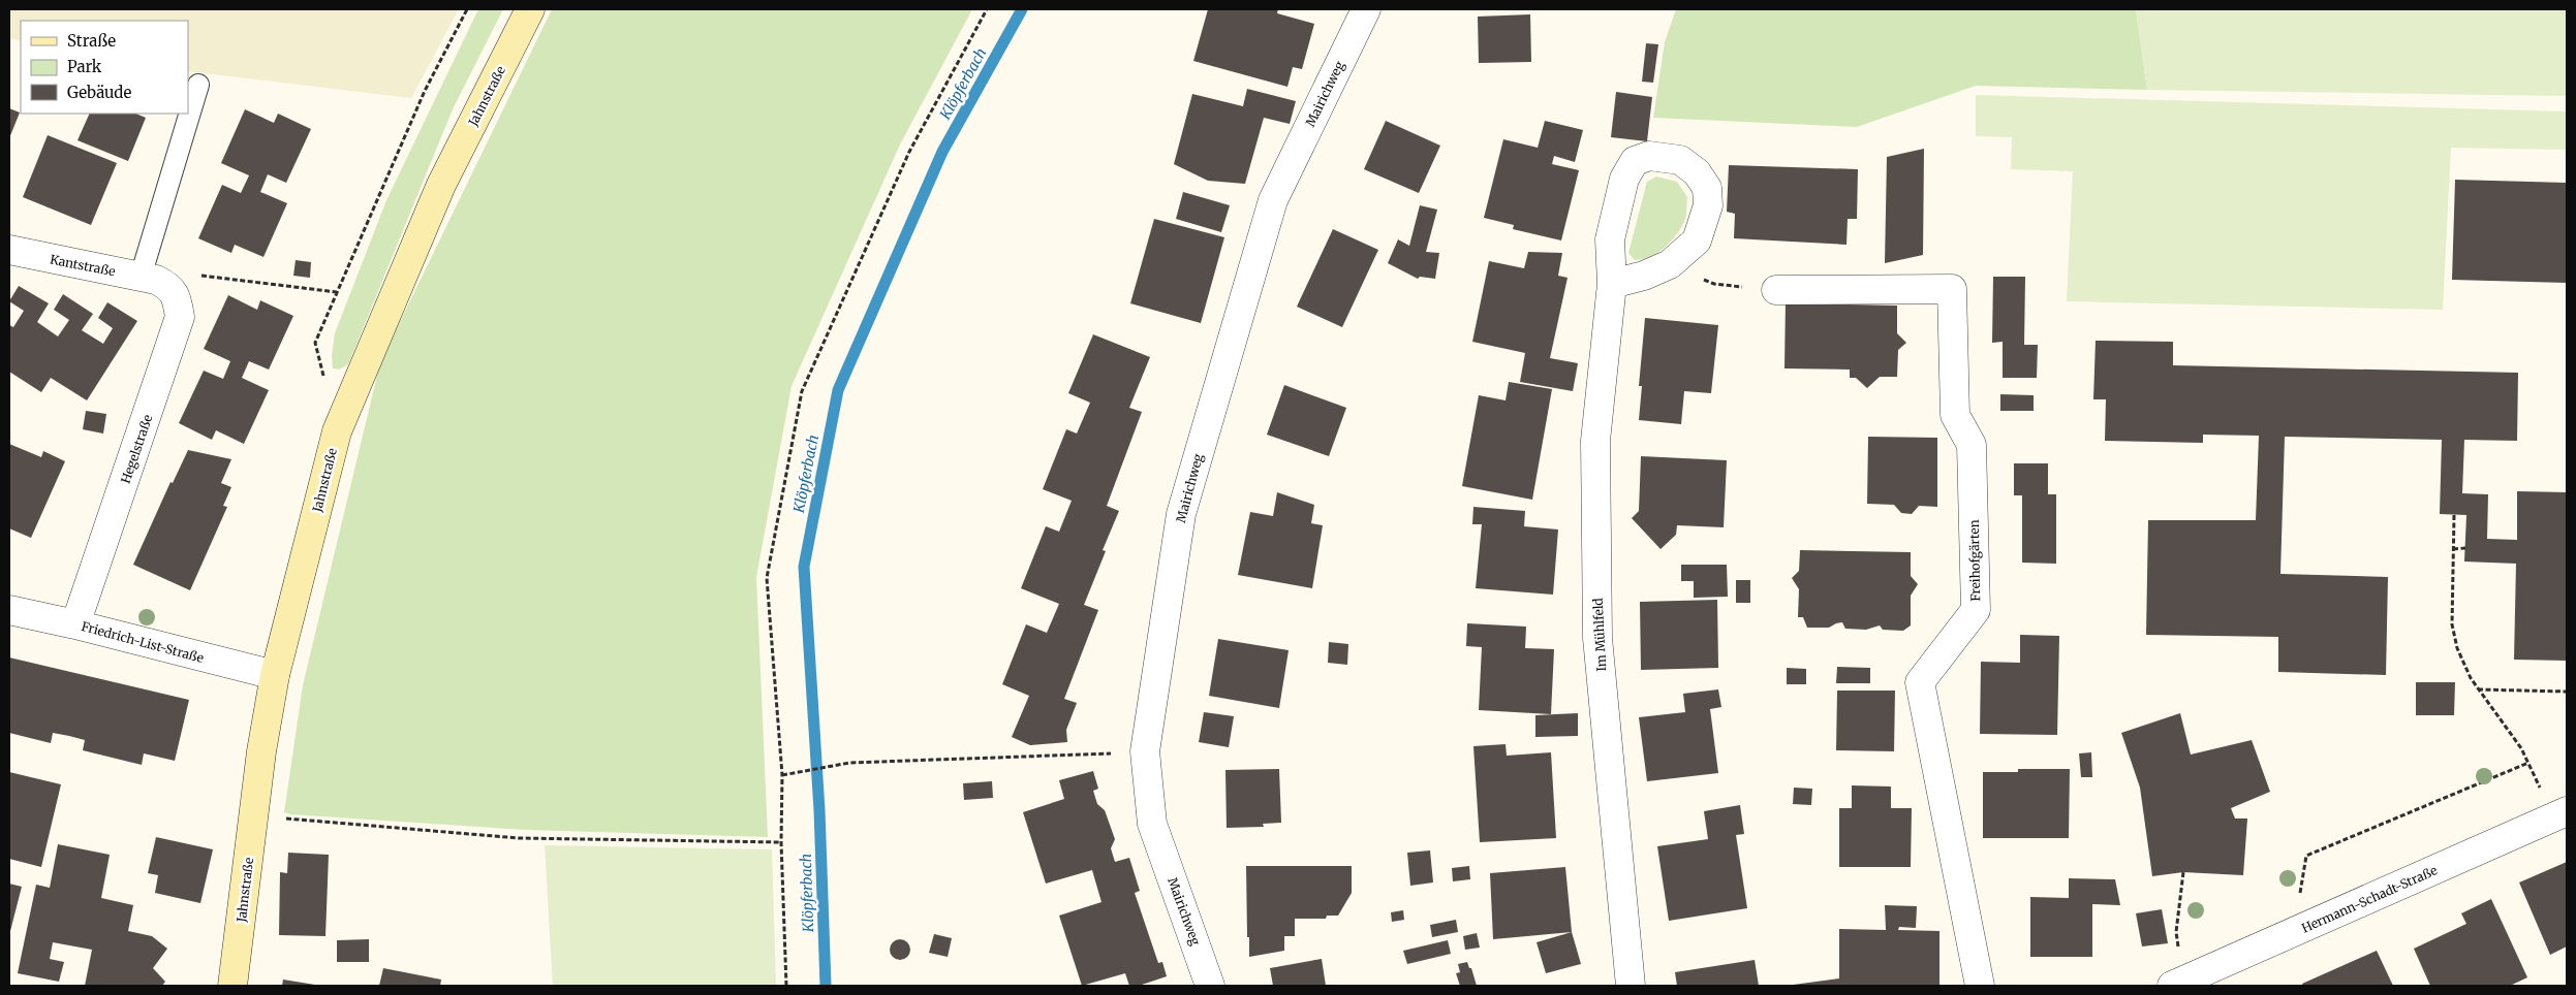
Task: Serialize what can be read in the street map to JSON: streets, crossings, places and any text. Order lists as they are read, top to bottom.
{
  "streets": {
    "street": [
      "Mairichweg",
      "Jahnstraße",
      "Kantstraße",
      "Hegelstraße",
      "Freihofgärten",
      "Im Mühlfeld",
      "Friedrich-List-Straße",
      "Hermann-Schadt-Straße"
    ]
  },
  "crossings": [
    ["Jahnstraße", "Friedrich-List-Straße"],
    ["Kantstraße", "Hegelstraße"],
    ["Hegelstraße", "Friedrich-List-Straße"]
  ],
  "water": ["Klöpferbach"],
  "legend": ["Straße", "Park", "Gebäude"]
}
